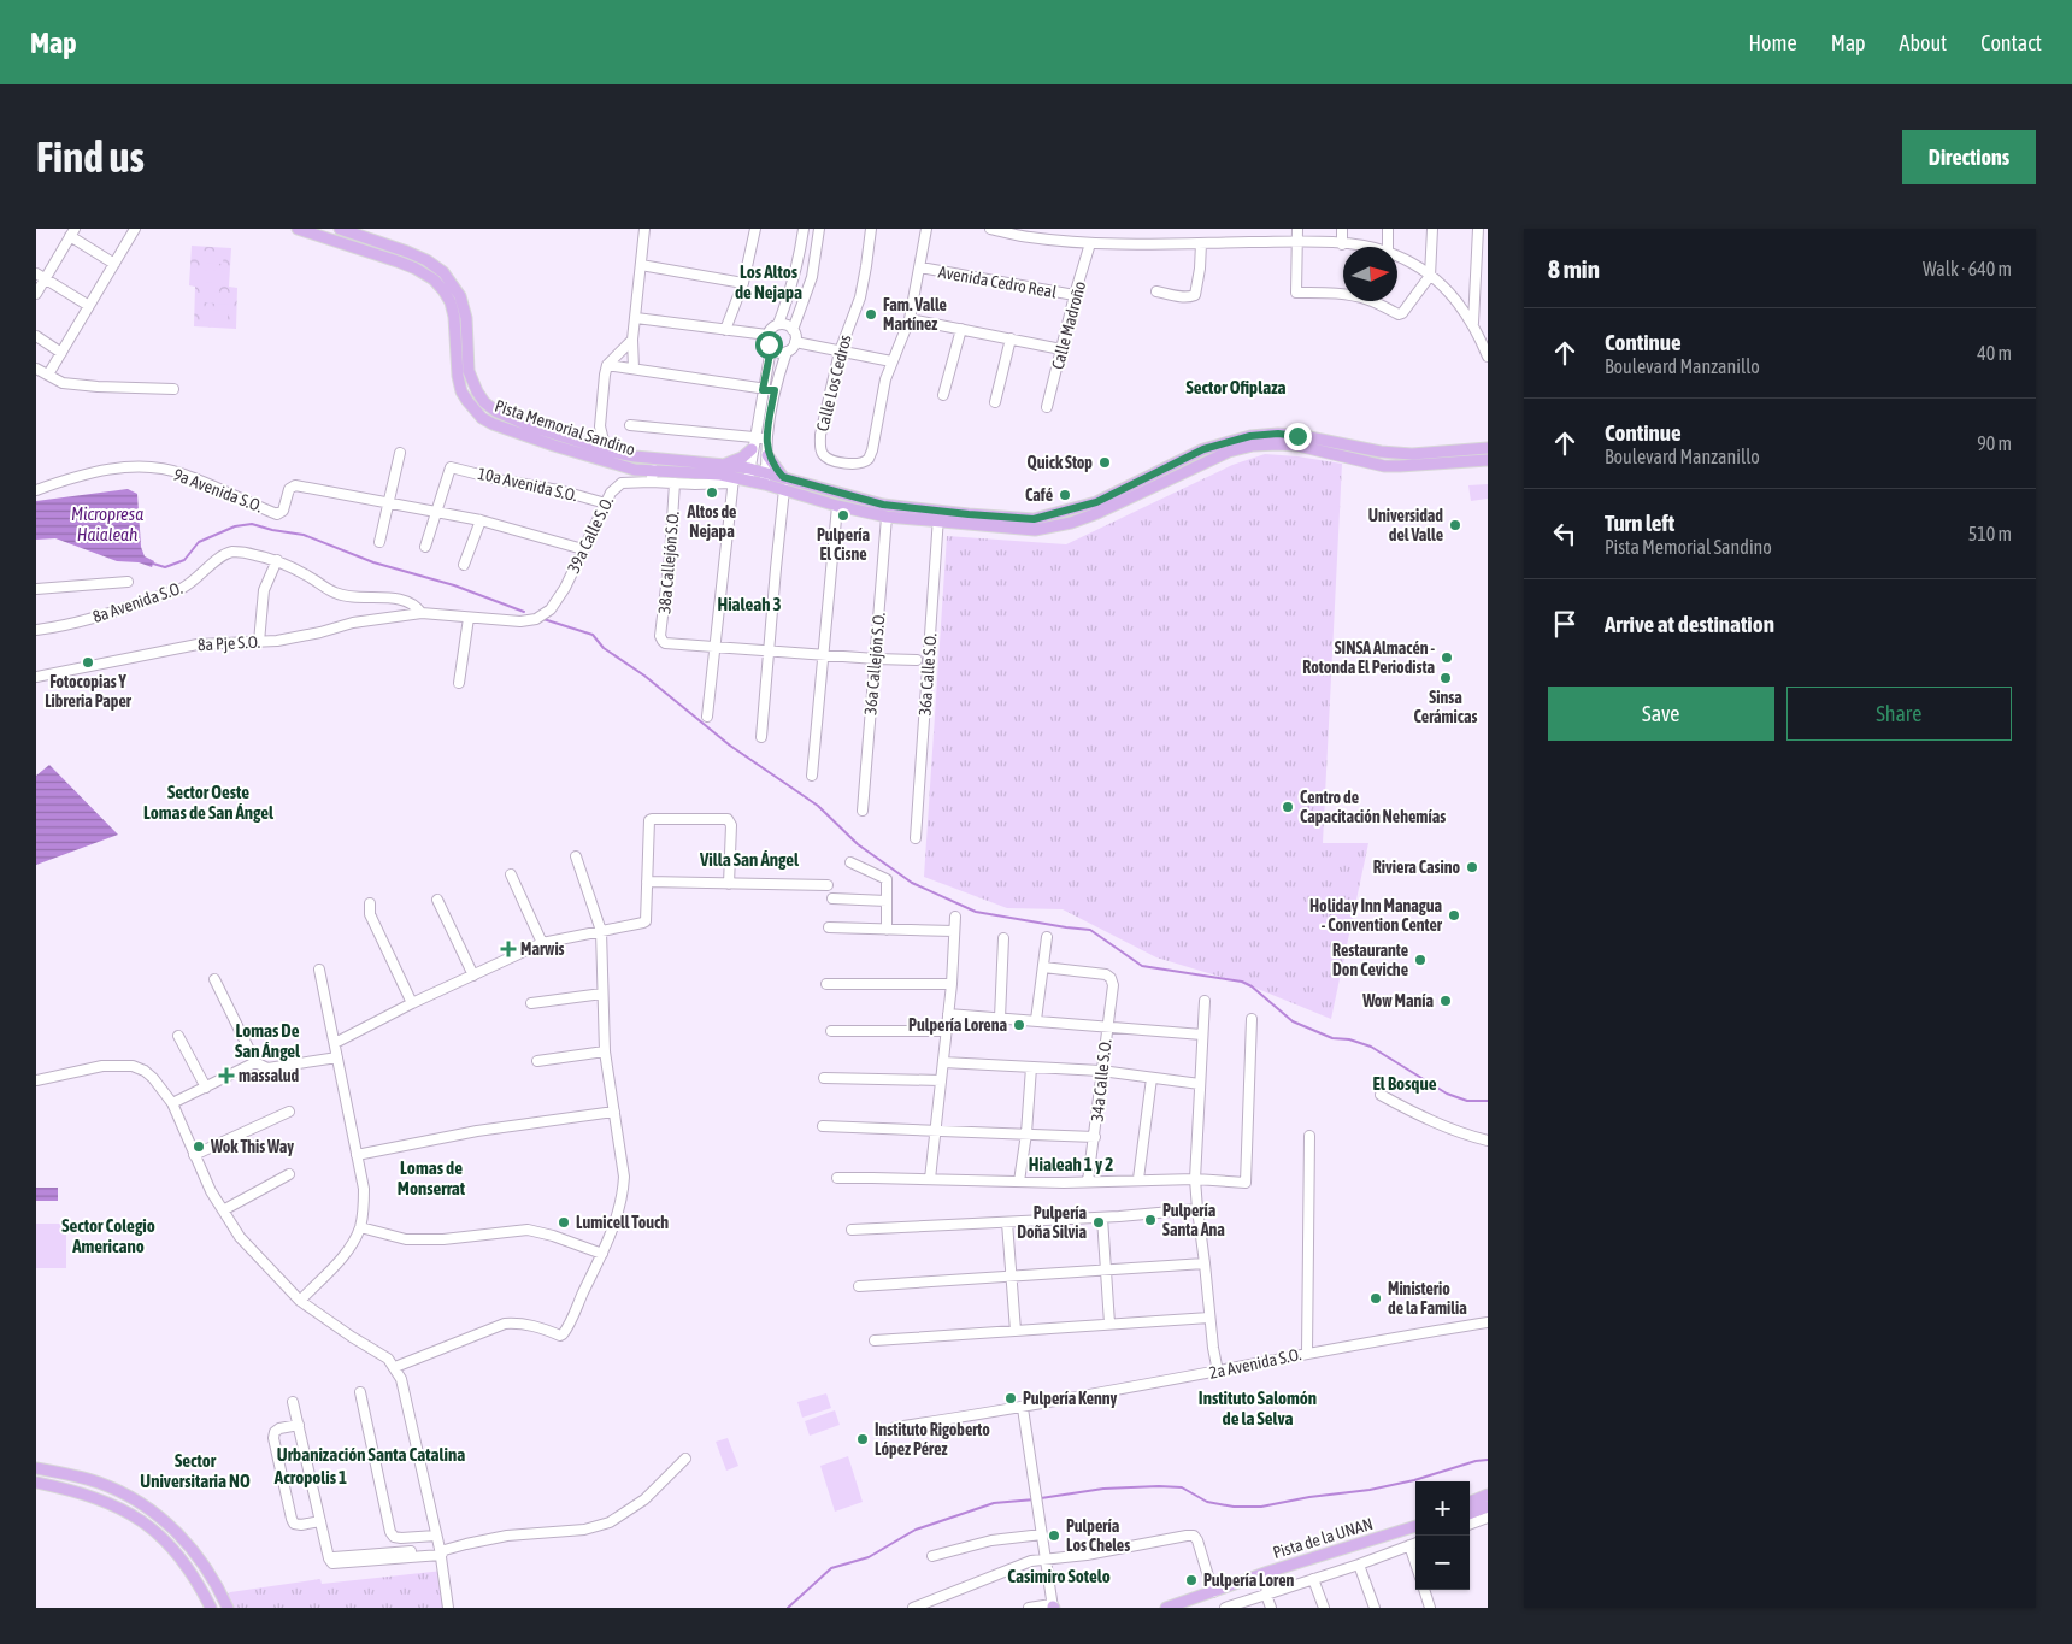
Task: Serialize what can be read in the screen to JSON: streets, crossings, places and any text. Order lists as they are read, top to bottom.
{
  "streets": {
    "main road": ["Pista Memorial Sandino", "Pista de la UNAN"],
    "street": [
      "Avenida Cedro Real",
      "Calle Madroño",
      "Calle Los Cedros",
      "10a Avenida S.O.",
      "9a Avenida S.O.",
      "39a Calle S.O.",
      "38a Callejón S.O.",
      "8a Avenida S.O.",
      "8a Pje S.O.",
      "36a Callejón S.O.",
      "36a Calle S.O.",
      "34a Calle S.O.",
      "2a Avenida S.O."
    ]
  },
  "crossings": [
    ["Avenida Cedro Real", "Calle Madroño"],
    ["Pista Memorial Sandino", "36a Callejón S.O."],
    ["Pista Memorial Sandino", "36a Calle S.O."],
    ["10a Avenida S.O.", "39a Calle S.O."],
    ["39a Calle S.O.", "8a Avenida S.O."],
    ["8a Avenida S.O.", "8a Pje S.O."]
  ],
  "districts": [
    "Los Altos de Nejapa",
    "Sector Ofiplaza",
    "Hialeah 3",
    "Sector Oeste Lomas de San Ángel",
    "Villa San Ángel",
    "Lomas De San Ángel",
    "El Bosque",
    "Hialeah 1 y 2",
    "Lomas de Monserrat",
    "Sector Colegio Americano",
    "Instituto Salomón de la Selva",
    "Urbanización Santa Catalina",
    "Sector Universitaria NO",
    "Acropolis 1",
    "Casimiro Sotelo"
  ],
  "water": ["Micropresa Haialeah"],
  "places": {
    "other": [
      "Fam. Valle Martínez",
      "Quick Stop",
      "Altos de Nejapa",
      "Café",
      "Pulpería El Cisne",
      "Universidad del Valle",
      "SINSA Almacén - Rotonda El Periodista",
      "Fotocopias Y Libreria Paper",
      "Sinsa Cerámicas",
      "Centro de Capacitación Nehemías",
      "Riviera Casino",
      "Holiday Inn Managua - Convention Center",
      "Restaurante Don Ceviche",
      "Wow Manía",
      "Pulpería Lorena",
      "Wok This Way",
      "Pulpería Santa Ana",
      "Lumicell Touch",
      "Pulpería Doña Silvia",
      "Ministerio de la Familia",
      "Pulpería Kenny",
      "Instituto Rigoberto López Pérez",
      "Pulpería Los Cheles",
      "Pulpería Loren"
    ],
    "health": ["Marwis", "massalud"]
  },
  "north": "right",
  "page": {
    "header": "Map",
    "nav": [
      "Home",
      "Map",
      "About",
      "Contact"
    ],
    "buttons": [
      "Directions",
      ["Save", "Share"]
    ],
    "title": "Find us",
    "heading": ["8 min", "Walk · 640 m"],
    "list": [
      ["Continue", "Boulevard Manzanillo", "40 m"],
      ["Continue", "Boulevard Manzanillo", "90 m"],
      ["Turn left", "Pista Memorial Sandino", "510 m"],
      "Arrive at destination"
    ],
    "map_buttons": ["+", "−"]
  }
}
